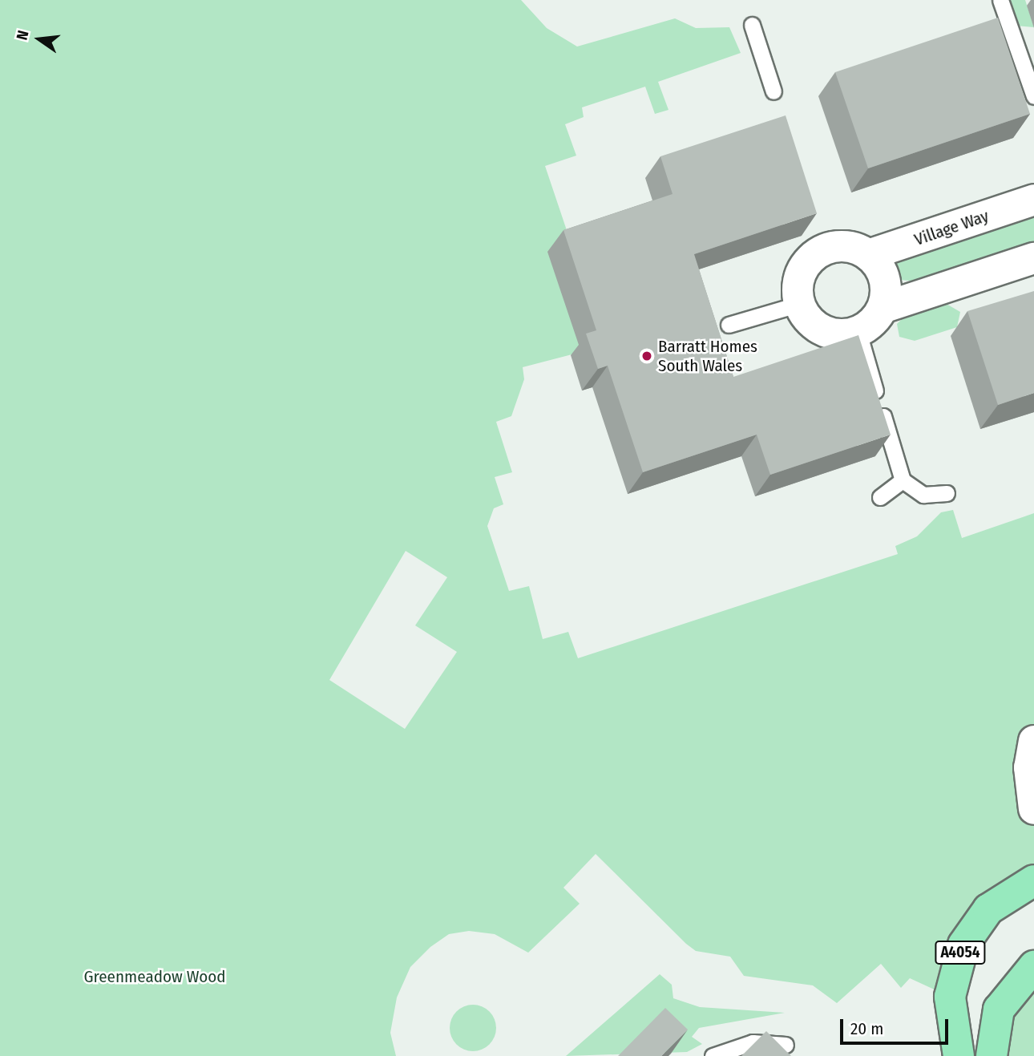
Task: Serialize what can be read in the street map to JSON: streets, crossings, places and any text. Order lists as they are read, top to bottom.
{
  "streets": {
    "main road": ["A4054"],
    "street": ["Village Way"]
  },
  "parks": ["Greenmeadow Wood"],
  "places": ["Barratt Homes South Wales"],
  "scale_bar": "20 m",
  "north": "left"
}
